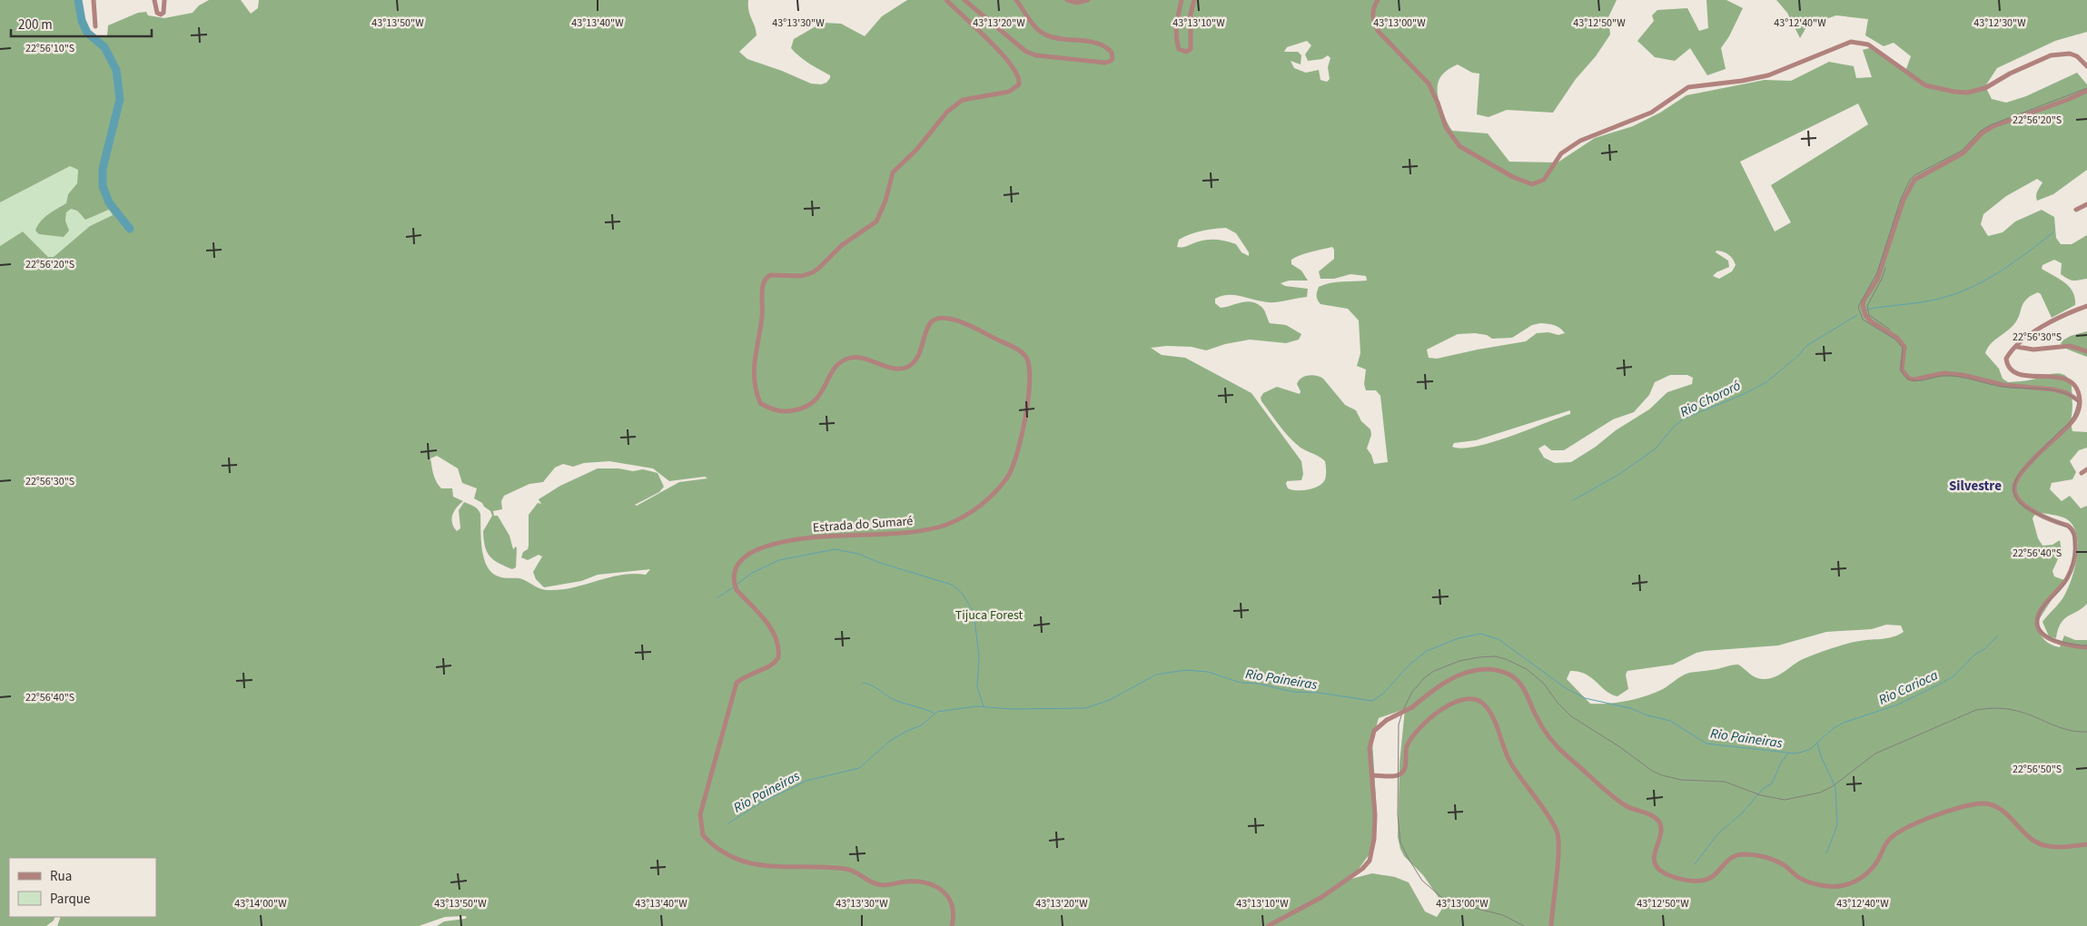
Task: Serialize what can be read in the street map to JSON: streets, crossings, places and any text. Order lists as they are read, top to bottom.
{
  "streets": {
    "street": ["Estrada do Sumaré"]
  },
  "districts": ["Silvestre"],
  "water": ["Rio Chororó", "Rio Paineiras", "Rio Carioca"],
  "parks": ["Tijuca Forest"],
  "legend": ["Rua", "Parque"],
  "scale_bar": "200 m",
  "coordinates": [
    "43°13'50\"W",
    "43°13'40\"W",
    "43°13'30\"W",
    "43°13'20\"W",
    "43°13'10\"W",
    "43°13'00\"W",
    "43°12'50\"W",
    "43°12'40\"W",
    "43°12'30\"W",
    "22°56'10\"S",
    "22°56'20\"S",
    "22°56'30\"S",
    "22°56'40\"S",
    "22°56'50\"S",
    "43°14'00\"W"
  ]
}
